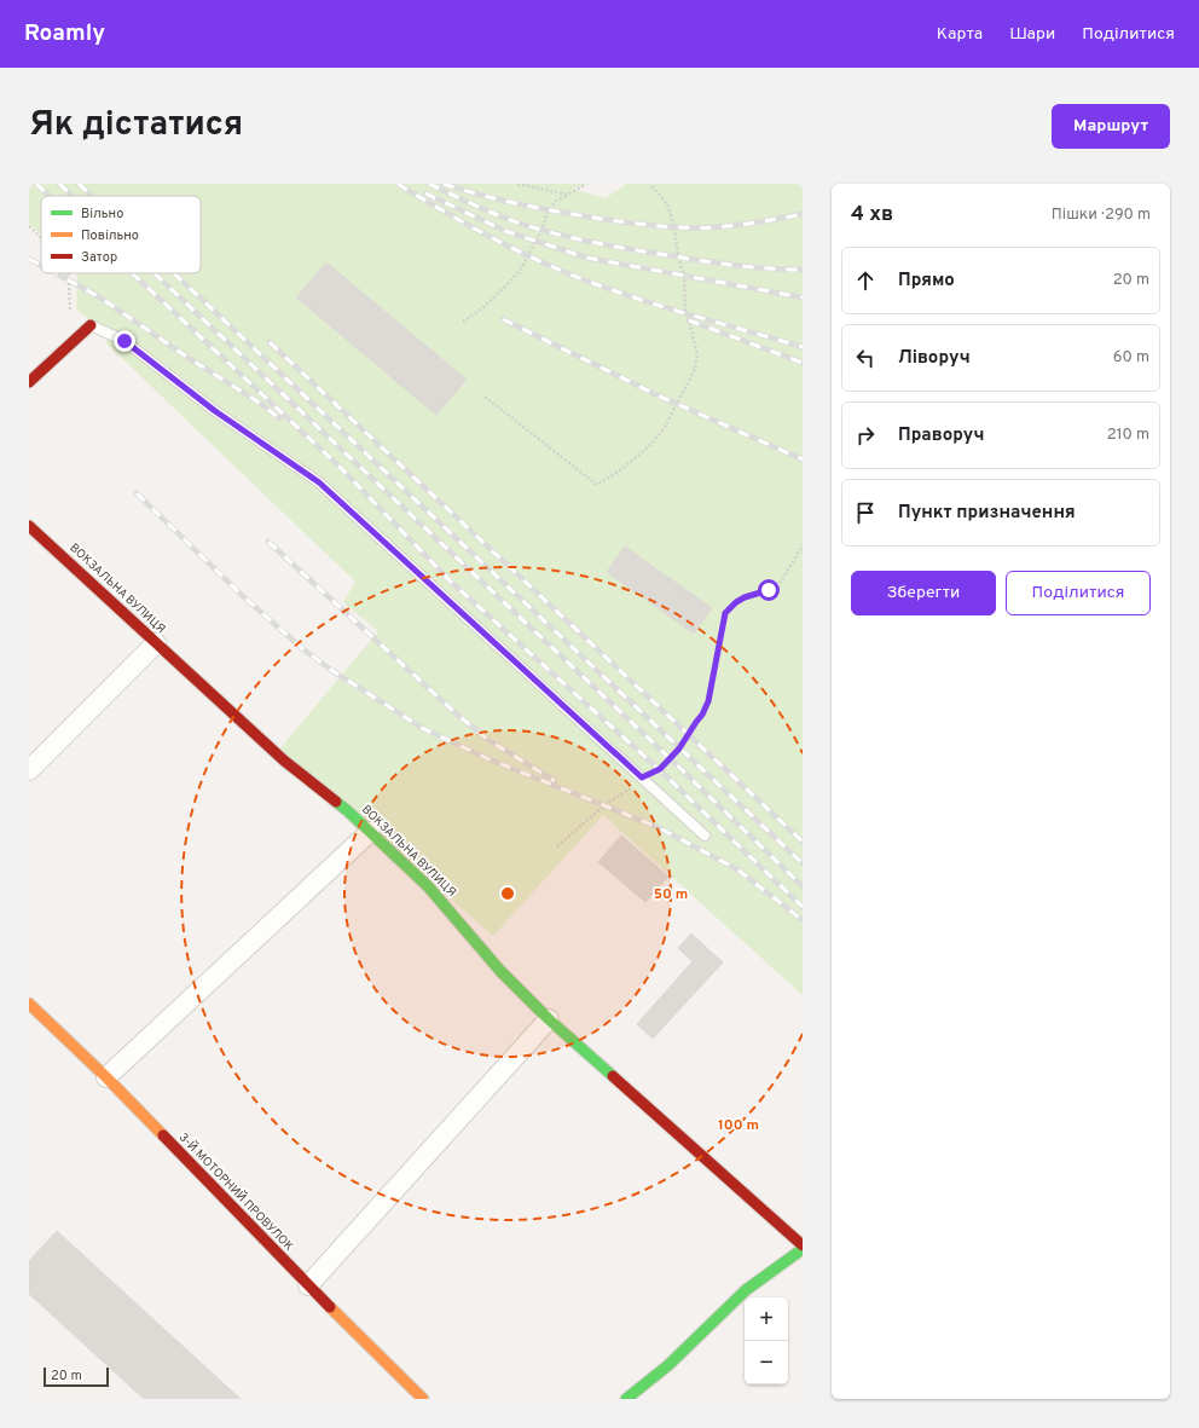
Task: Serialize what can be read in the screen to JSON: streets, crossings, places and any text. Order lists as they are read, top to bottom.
{
  "streets": {
    "street": ["ВОКЗАЛЬНА ВУЛИЦЯ", "3-Й МОТОРНИЙ ПРОВУЛОК"]
  },
  "legend": ["Вільно", "Повільно", "Затор"],
  "scale_bar": "20 m",
  "page": {
    "header": "Roamly",
    "nav": ["Карта", "Шари", "Поділитися"],
    "title": "Як дістатися",
    "buttons": [
      "Маршрут",
      ["Зберегти", "Поділитися"]
    ],
    "heading": ["4 хв", "Пішки · 290 m"],
    "list": [
      ["Прямо", "20 m"],
      ["Ліворуч", "60 m"],
      ["Праворуч", "210 m"],
      "Пункт призначення"
    ],
    "map_buttons": ["+", "−"],
    "scale": "20 m"
  },
  "rings": ["50 m", "100 m"]
}
